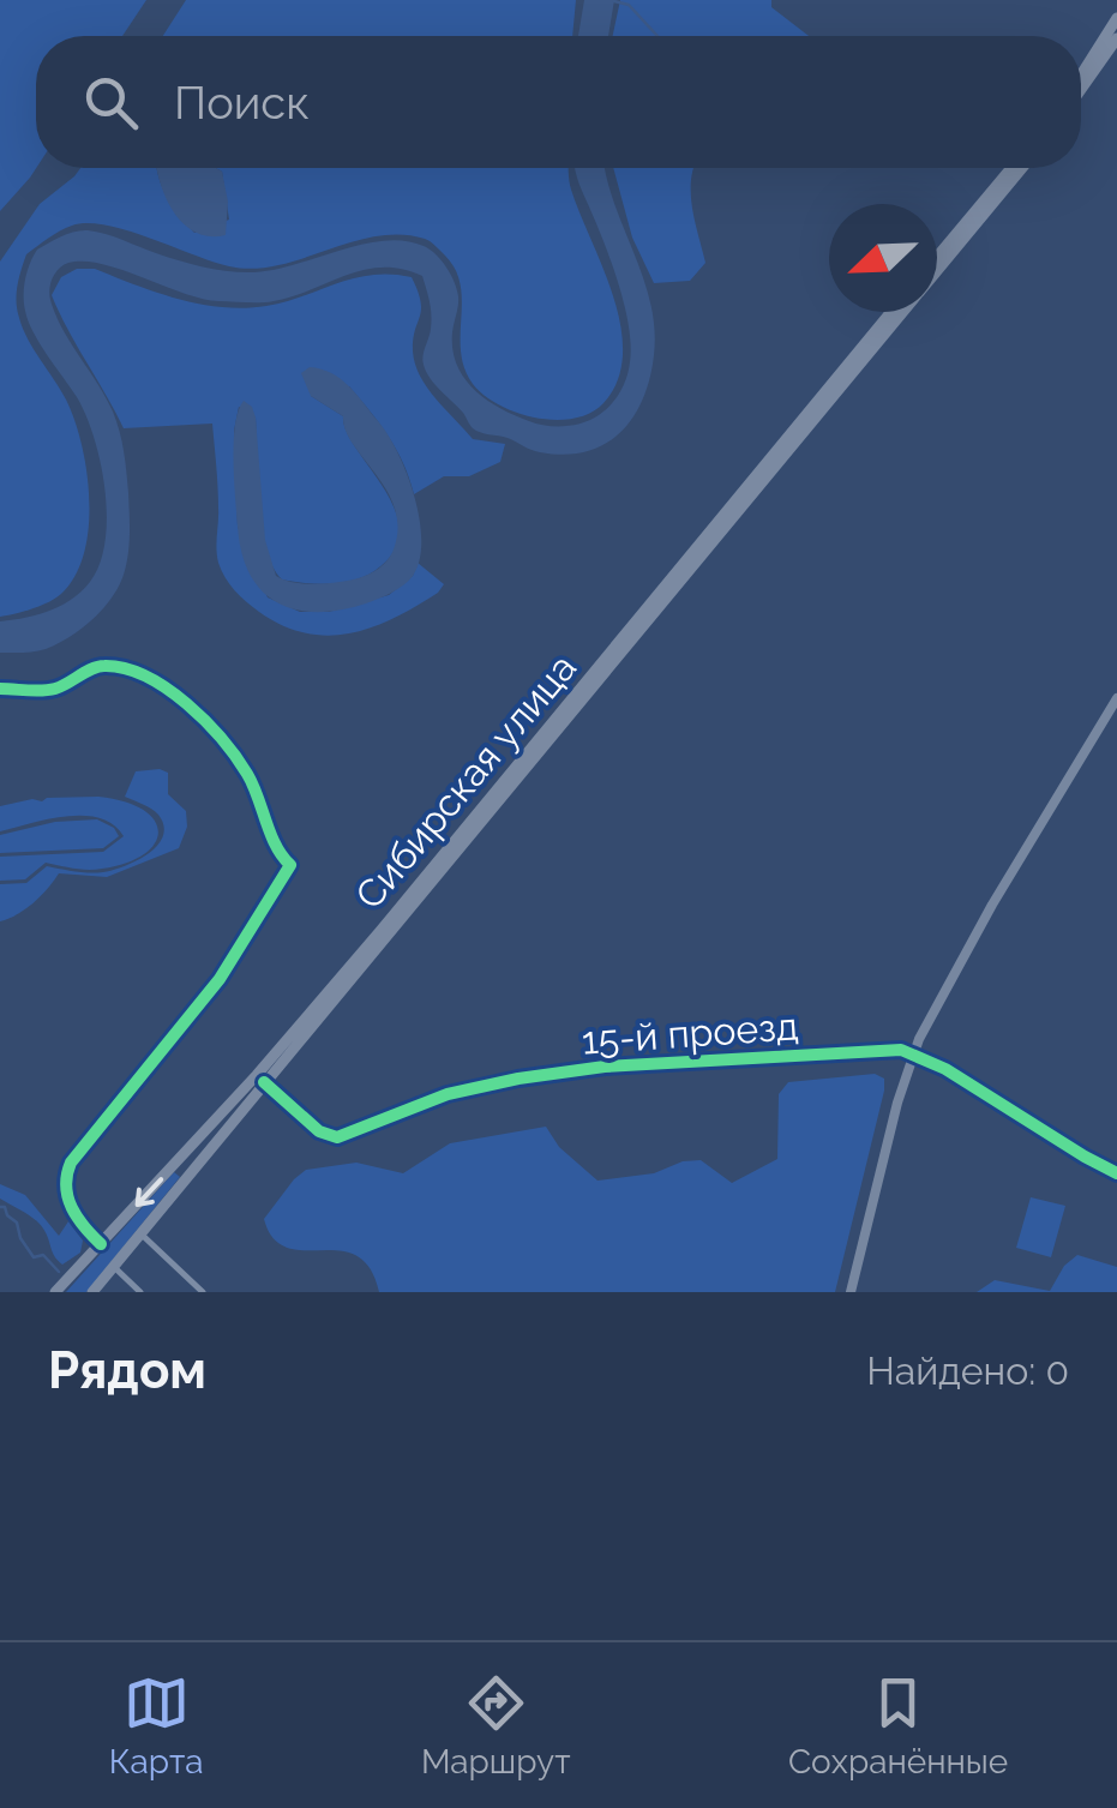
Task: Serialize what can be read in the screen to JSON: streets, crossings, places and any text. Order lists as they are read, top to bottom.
{
  "streets": {
    "main road": ["Сибирская улица"],
    "street": ["15-й проезд"]
  },
  "crossings": [
    ["Сибирская улица", "15-й проезд"]
  ],
  "north": "bottom left",
  "page": {
    "search": "Поиск",
    "heading": ["Рядом", "Найдено: 0"],
    "nav": ["Карта", "Маршрут", "Сохранённые"]
  }
}
